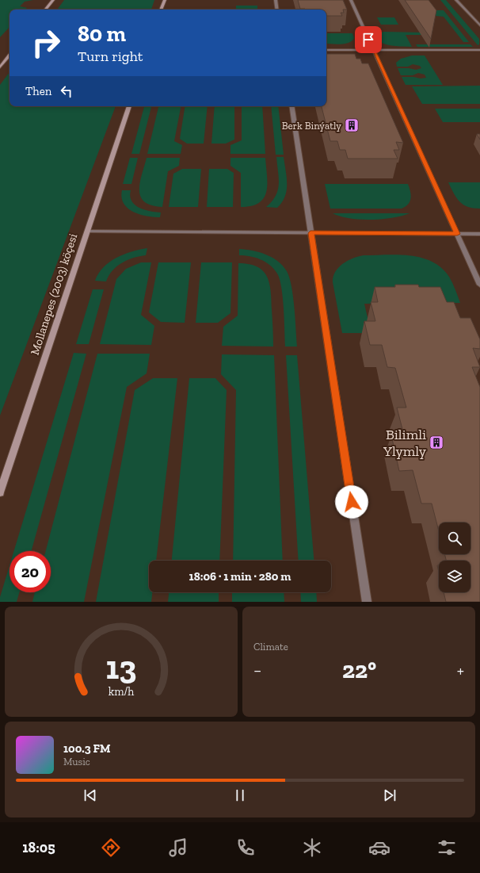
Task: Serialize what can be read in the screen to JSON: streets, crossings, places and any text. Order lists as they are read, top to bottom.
{
  "streets": {
    "street": ["Mollanepes (2003) köçesi"]
  },
  "places": {
    "building": ["Berk Binýatly", "Bilimli Ylymly"]
  },
  "page": {
    "turn": ["80 m", "Turn right"],
    "then": "Then",
    "limit": "20",
    "trip": "18:06 · 1 min · 280 m",
    "tile": "Climate",
    "heat": ["−", "22°", "+"],
    "song": ["100.3 FM", "Music"],
    "tabs": "18:05",
    "gauge": ["13", "km/h"]
  }
}
